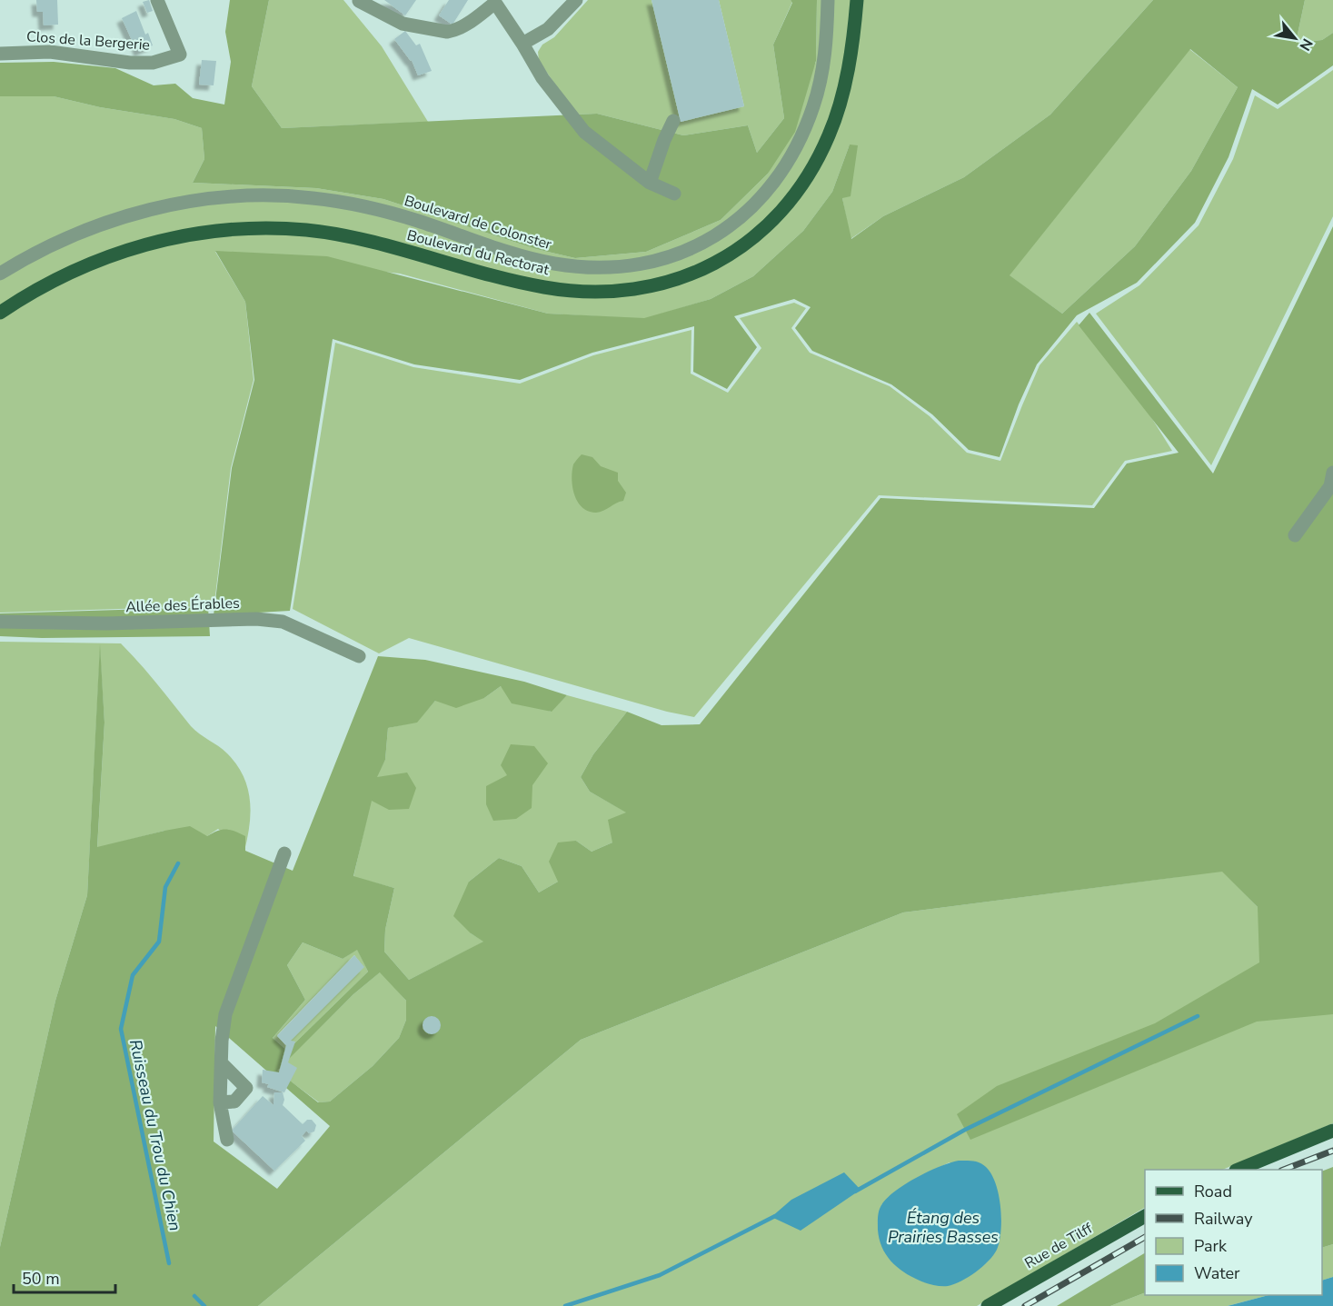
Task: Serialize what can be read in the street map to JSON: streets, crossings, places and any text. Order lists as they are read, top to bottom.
{
  "streets": {
    "main road": ["Boulevard du Rectorat", "Rue de Tilff"],
    "street": ["Clos de la Bergerie", "Boulevard de Colonster", "Allée des Érables"]
  },
  "water": ["Ruisseau du Trou du Chien", "Étang des Prairies Basses"],
  "legend": [
    "Road",
    "Railway",
    "Park",
    "Water"
  ],
  "scale_bar": "50 m",
  "north": "bottom right"
}
